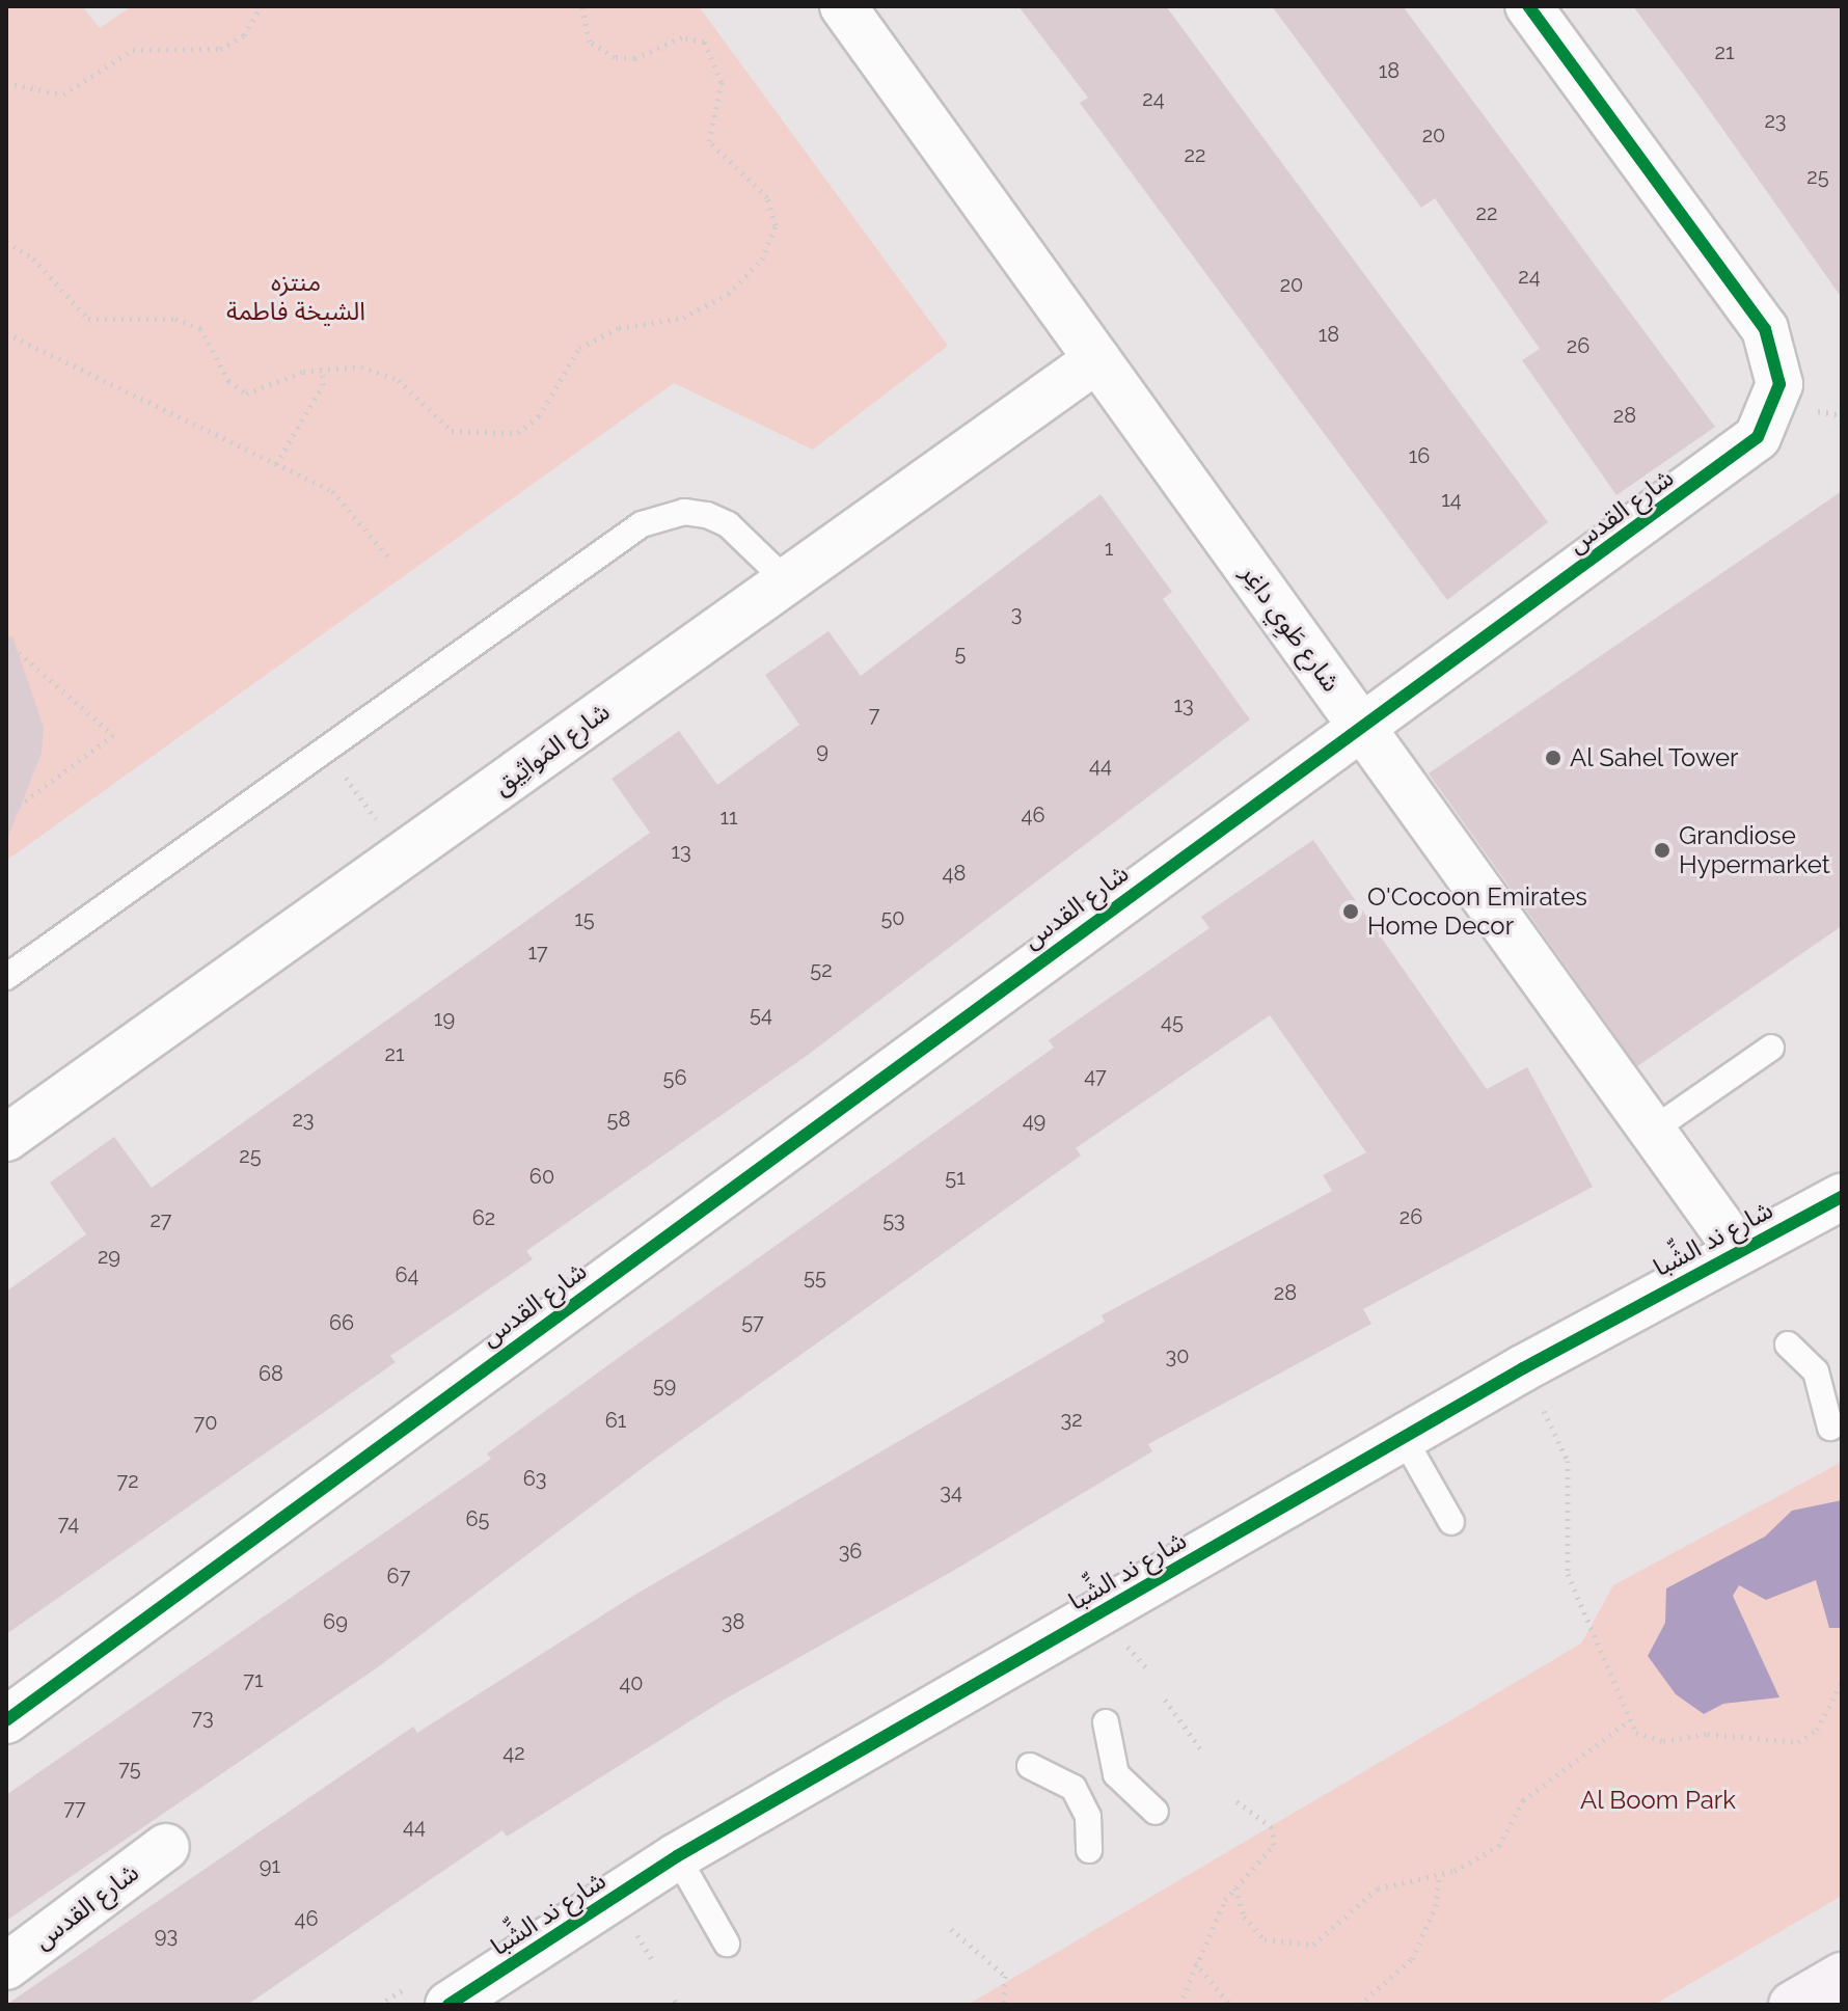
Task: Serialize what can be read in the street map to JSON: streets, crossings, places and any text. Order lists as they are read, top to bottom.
{
  "streets": {
    "street": [
      "شارع القدس",
      "شارع طَوِي داغِر",
      "شارع المَواثِيق",
      "شارع ند الشِّبا"
    ]
  },
  "crossings": [
    ["شارع القدس", "شارع طَوِي داغِر"],
    ["شارع طَوِي داغِر", "شارع المَواثِيق"],
    ["شارع طَوِي داغِر", "شارع ند الشِّبا"]
  ],
  "parks": ["منتزه الشيخة فاطمة", "Al Boom Park"],
  "places": ["Al Sahel Tower", "Grandiose Hypermarket", "O'Cocoon Emirates Home Decor"],
  "house_numbers": [
    "21",
    "18",
    "24",
    "23",
    "20",
    "22",
    "25",
    "22",
    "24",
    "20",
    "18",
    "26",
    "28",
    "16",
    "14",
    "1",
    "3",
    "5",
    "13",
    "7",
    "9",
    "44",
    "46",
    "11",
    "13",
    "48",
    "50",
    "15",
    "17",
    "52",
    "54",
    "19",
    "45",
    "21",
    "47",
    "56",
    "23",
    "58",
    "49",
    "25",
    "60",
    "51",
    "26",
    "62",
    "27",
    "53",
    "29",
    "64",
    "55",
    "28",
    "57",
    "66",
    "30",
    "68",
    "59",
    "32",
    "61",
    "70",
    "63",
    "72",
    "34",
    "65",
    "74",
    "36",
    "67",
    "69",
    "38",
    "71",
    "40",
    "73",
    "42",
    "75",
    "77",
    "44",
    "91",
    "46",
    "93"
  ]
}
